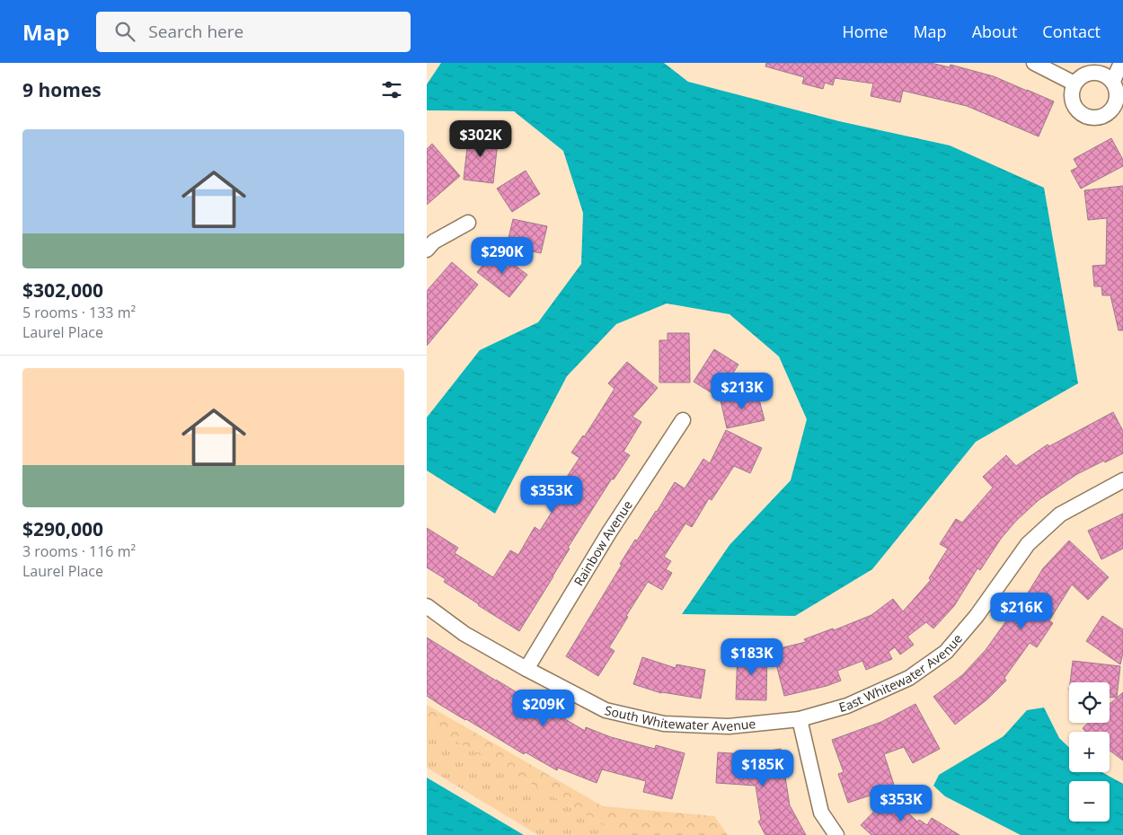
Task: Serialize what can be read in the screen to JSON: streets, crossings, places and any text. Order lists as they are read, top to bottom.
{
  "streets": {
    "street": ["Rainbow Avenue", "East Whitewater Avenue", "South Whitewater Avenue"]
  },
  "crossings": [
    ["Rainbow Avenue", "South Whitewater Avenue"],
    ["East Whitewater Avenue", "South Whitewater Avenue"]
  ],
  "page": {
    "header": "Map",
    "search": "Search here",
    "nav": [
      "Home",
      "Map",
      "About",
      "Contact"
    ],
    "heading": "9 homes",
    "list": [
      {
        "name": "$302,000",
        "note": "5 rooms · 133 m² · Laurel Place"
      },
      {
        "name": "$290,000",
        "note": "3 rooms · 116 m² · Laurel Place"
      }
    ],
    "price": [
      "$302K",
      "$290K",
      "$213K",
      "$353K",
      "$216K",
      "$183K",
      "$209K",
      "$185K",
      "$353K"
    ],
    "map_buttons": ["+", "−"]
  }
}
